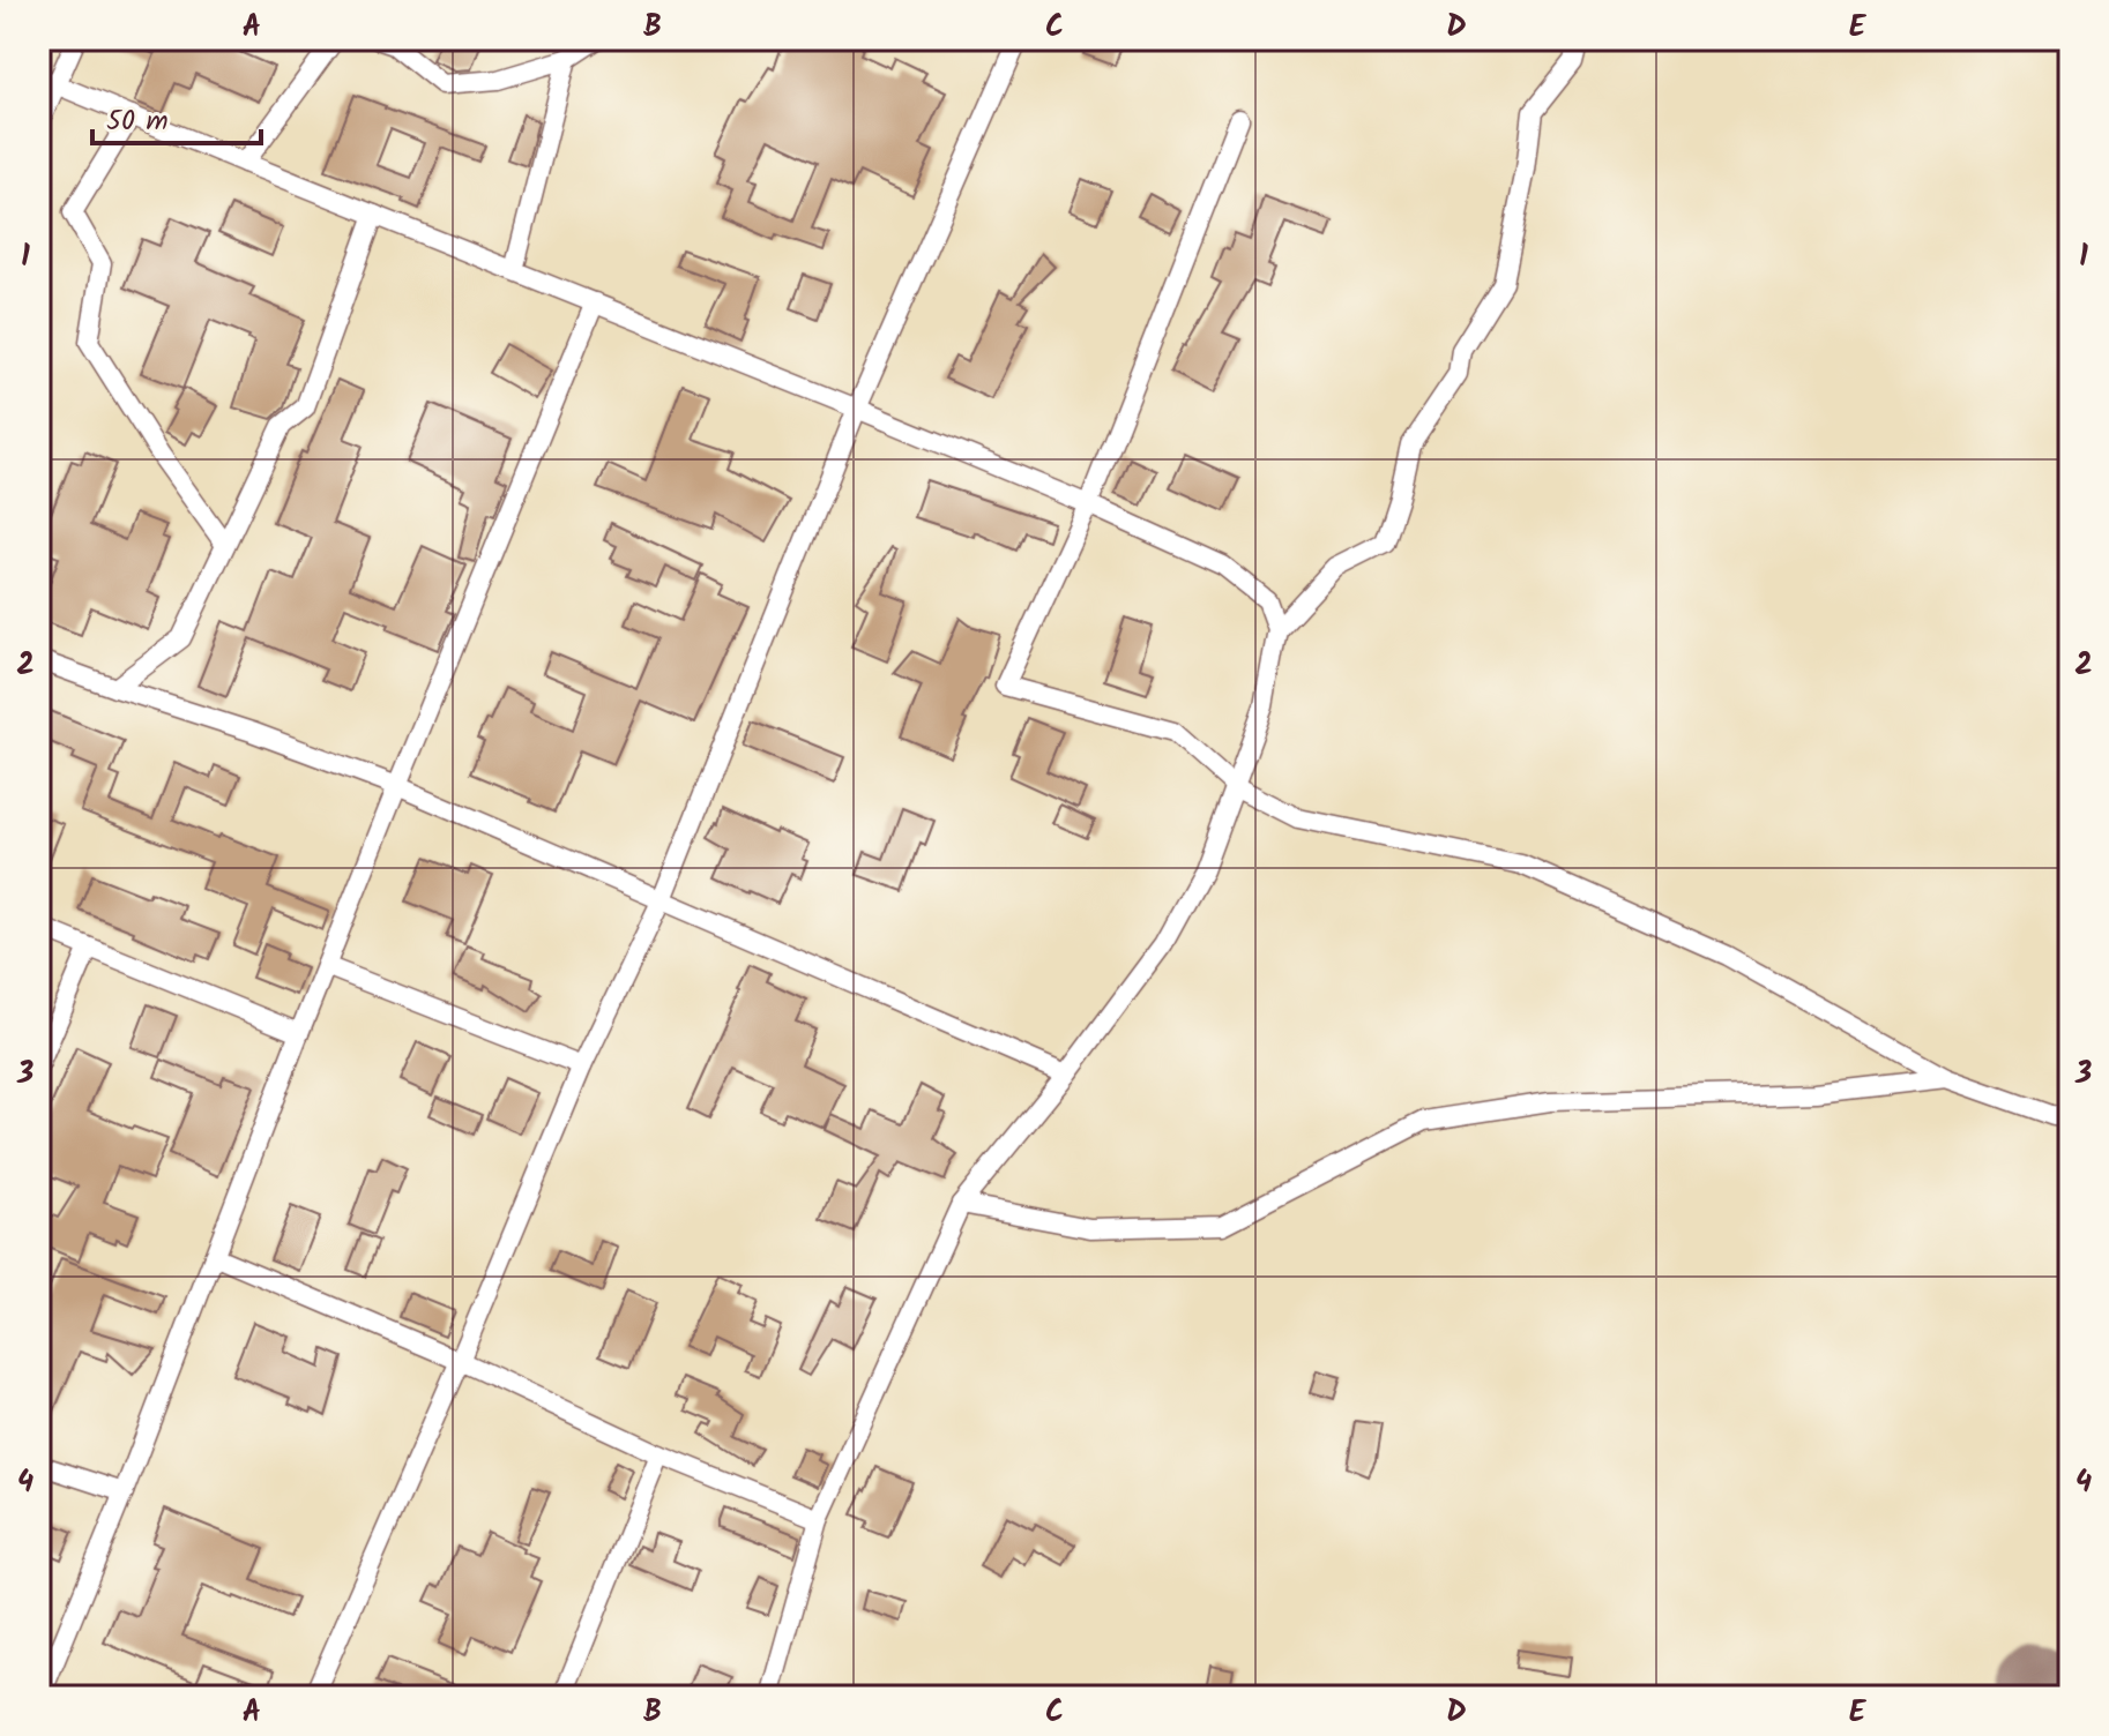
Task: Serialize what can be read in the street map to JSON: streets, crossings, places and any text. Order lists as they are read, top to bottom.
{
  "scale_bar": "50 m",
  "grid": {
    "columns": [
      "A",
      "B",
      "C",
      "D",
      "E"
    ],
    "rows": [
      "1",
      "2",
      "3",
      "4"
    ]
  }
}
